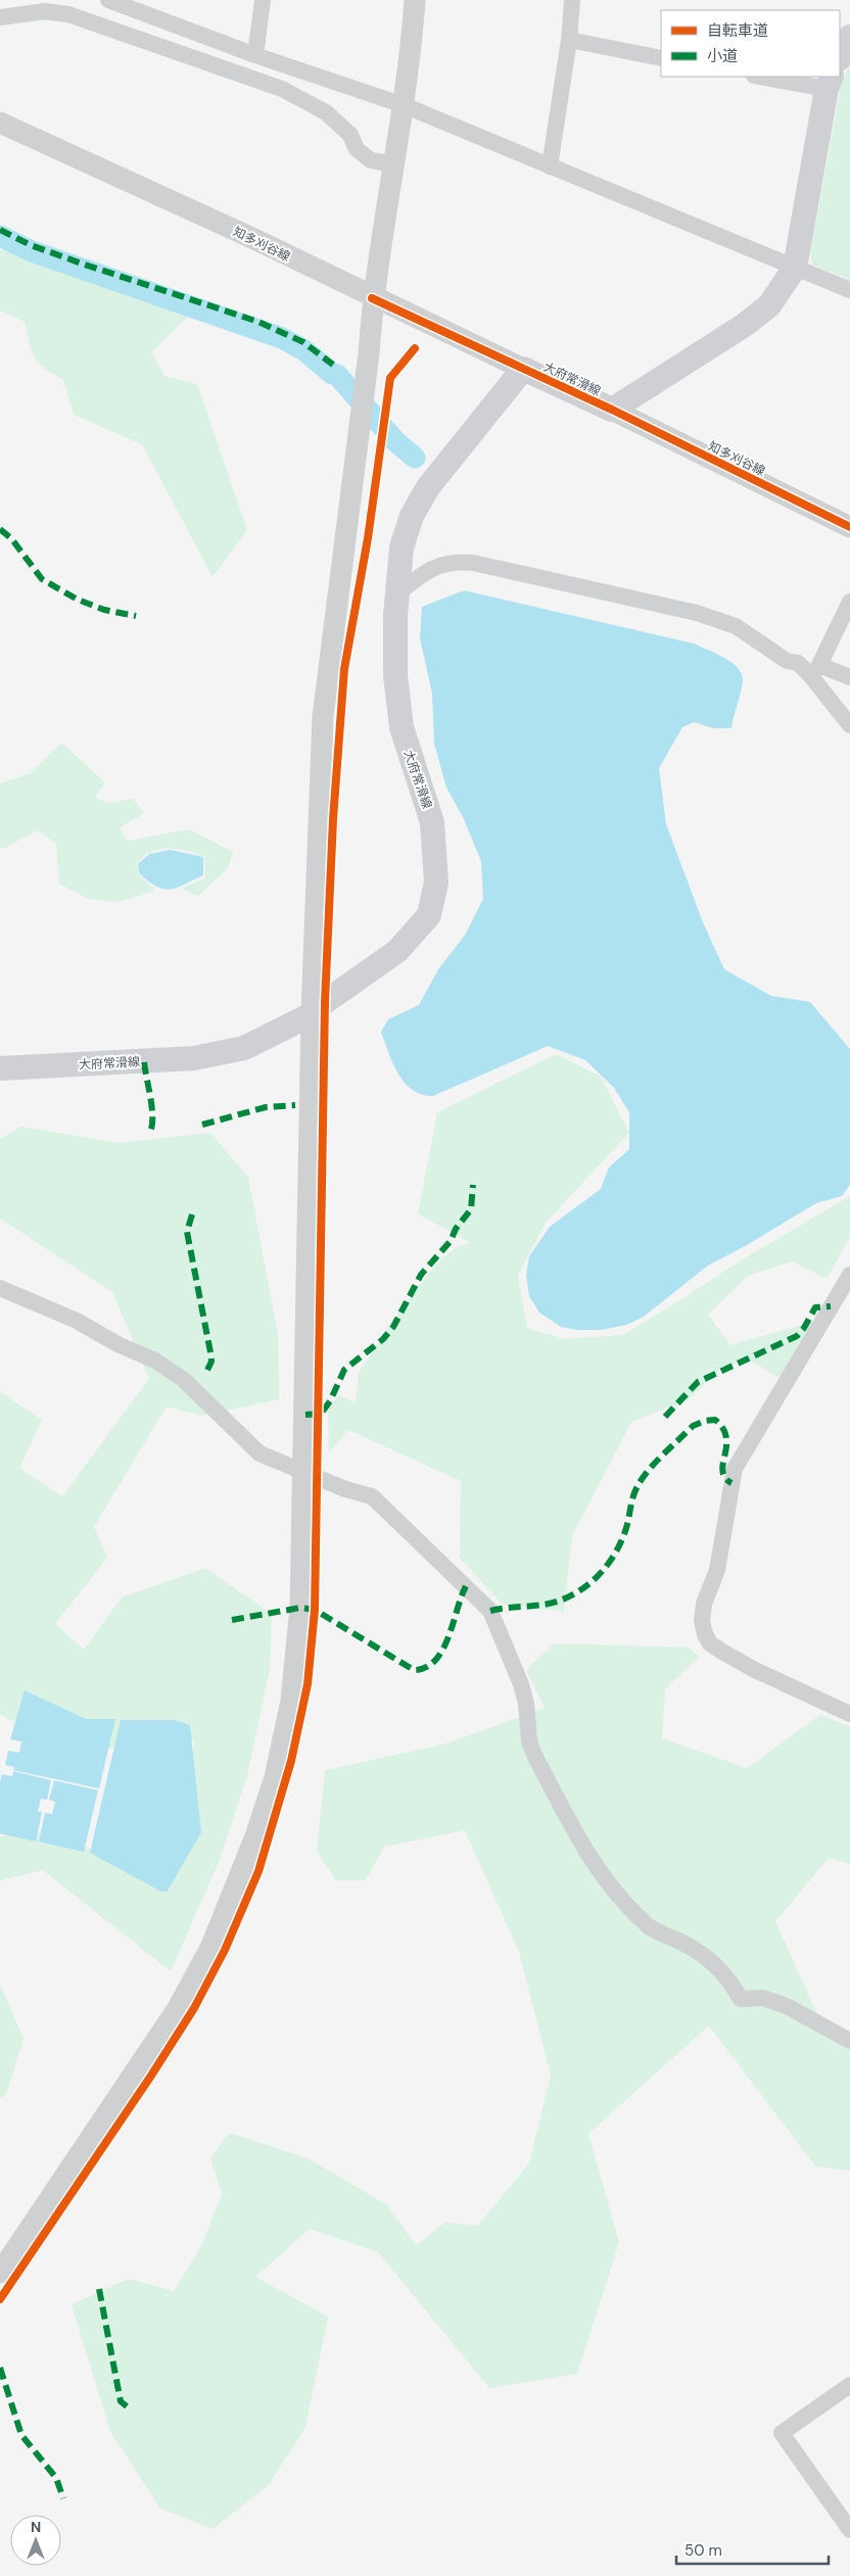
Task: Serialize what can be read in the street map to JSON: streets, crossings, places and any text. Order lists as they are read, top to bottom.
{
  "streets": {
    "main road": ["大府常滑線"],
    "street": ["知多刈谷線"]
  },
  "crossings": [
    ["知多刈谷線", "大府常滑線"]
  ],
  "legend": ["自転車道", "小道"],
  "scale_bar": "50 m",
  "north": "top"
}
